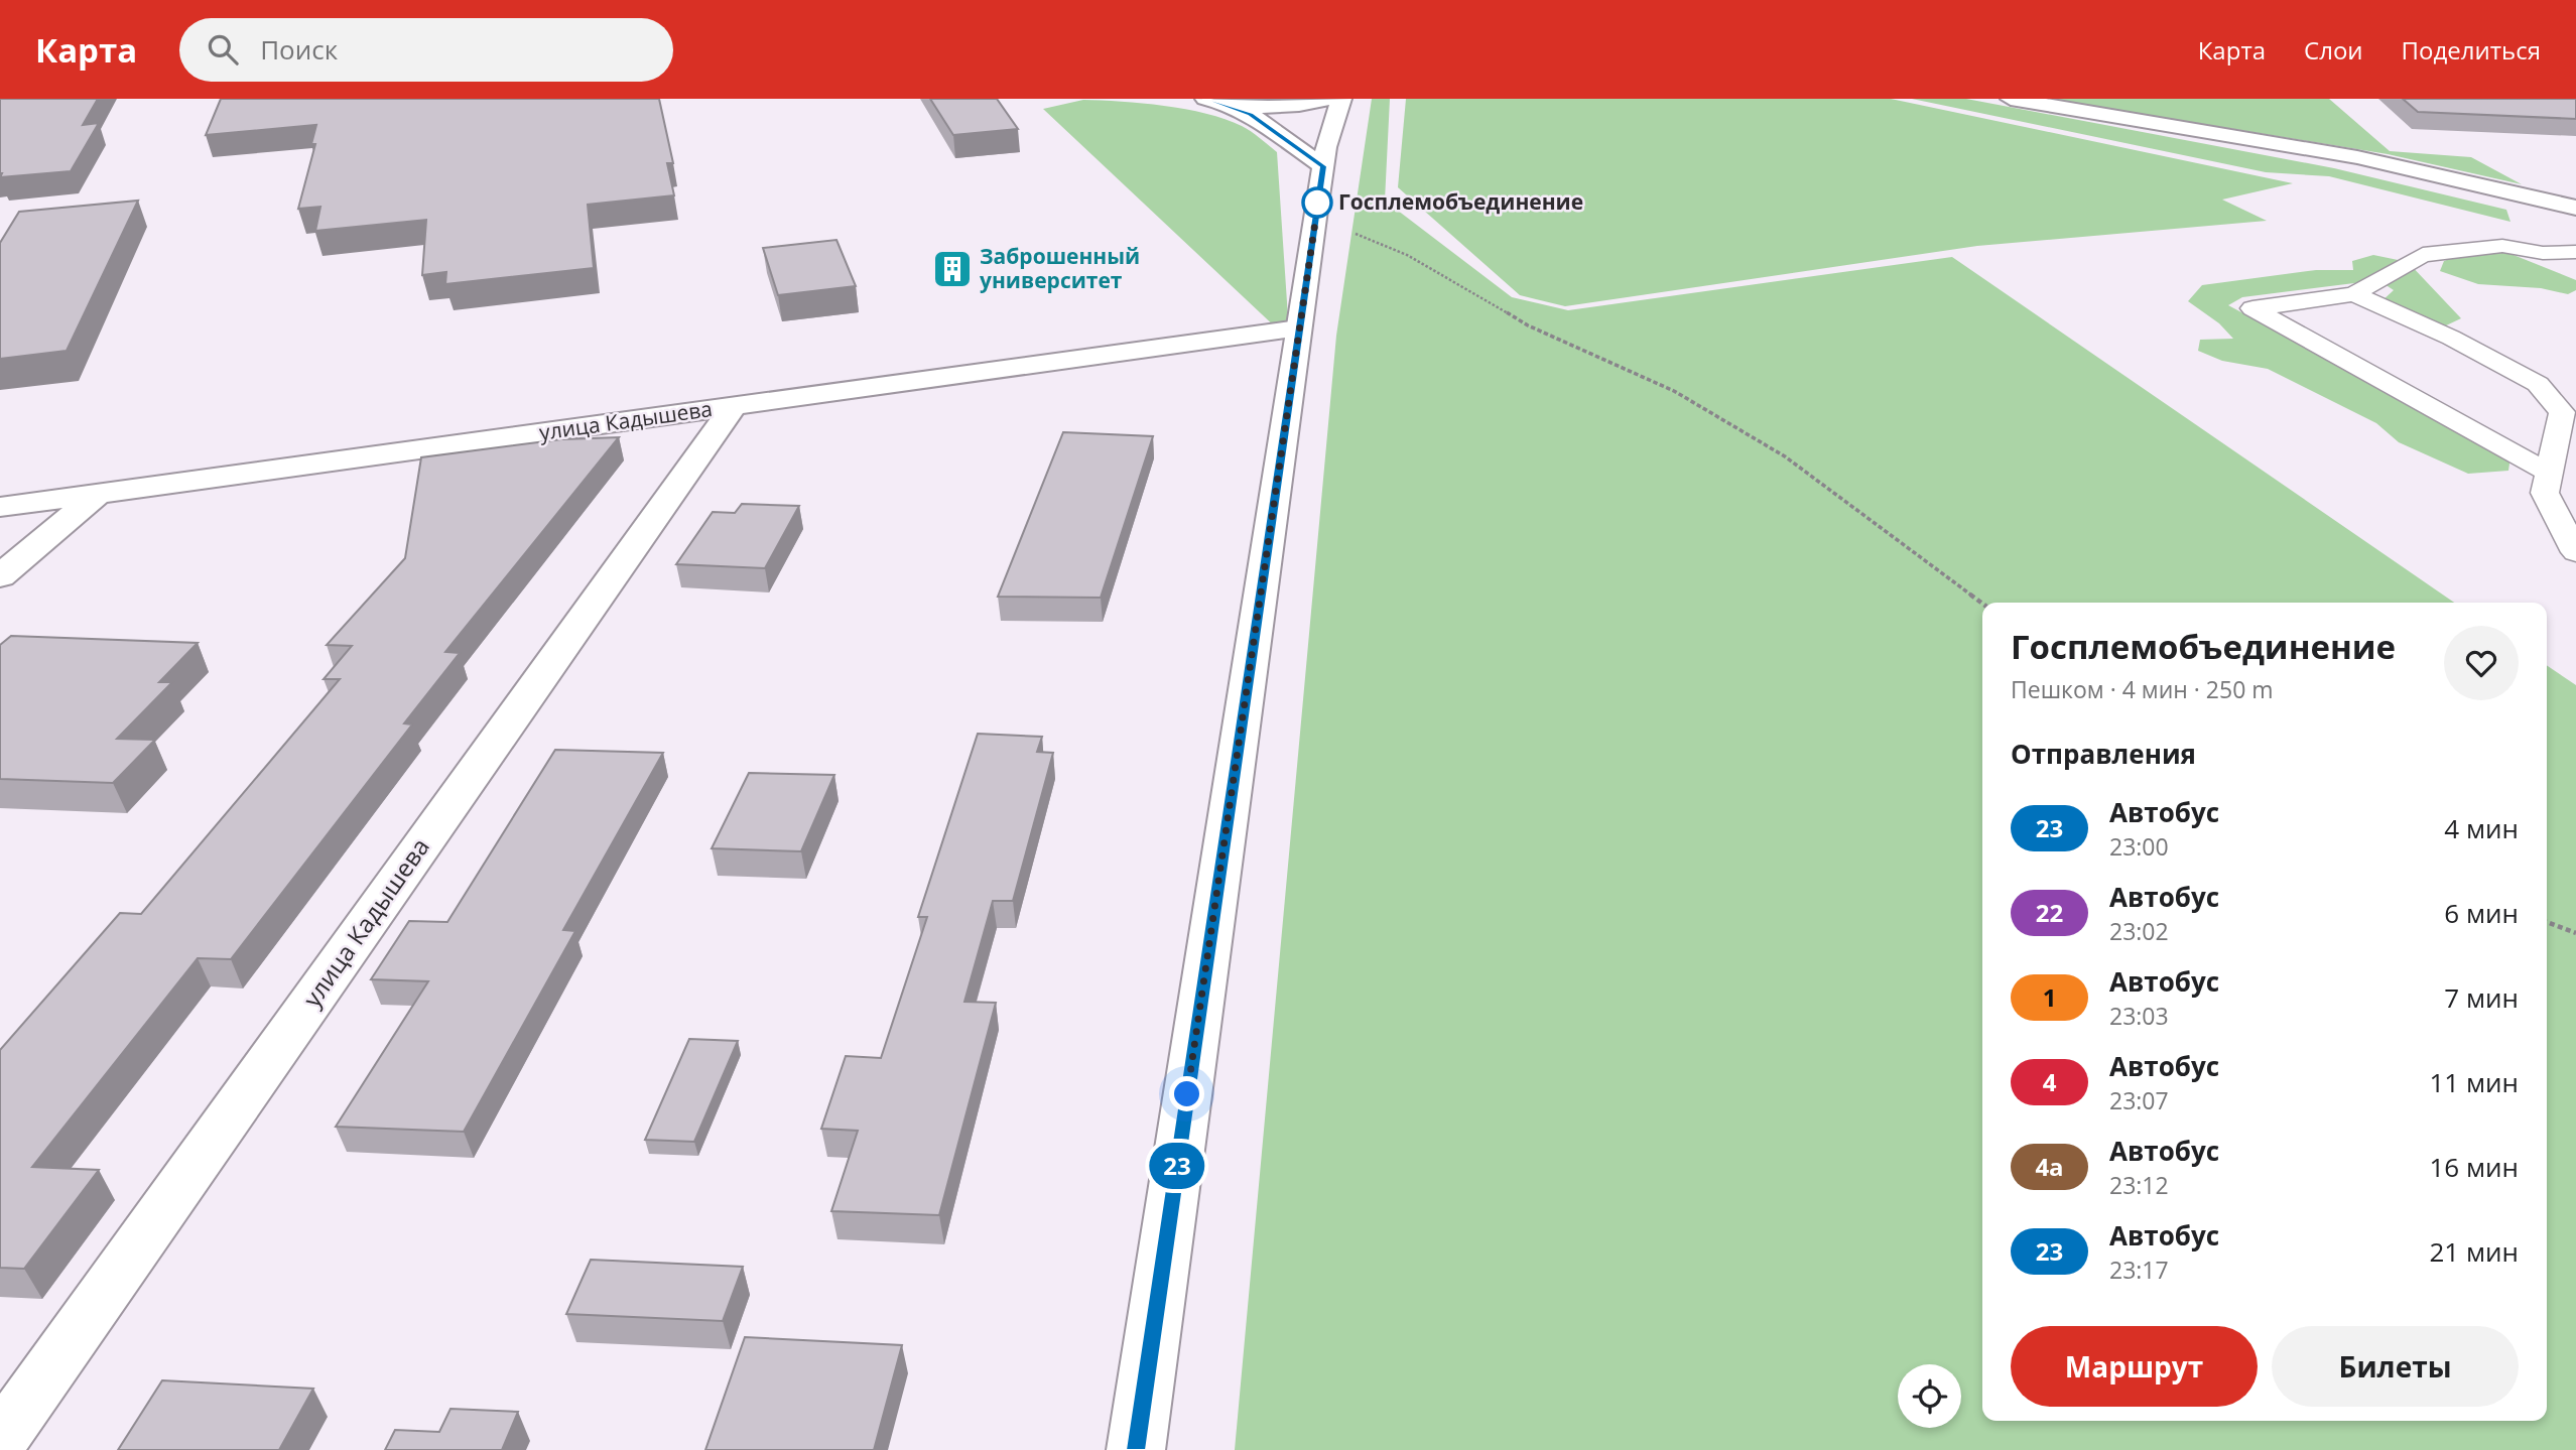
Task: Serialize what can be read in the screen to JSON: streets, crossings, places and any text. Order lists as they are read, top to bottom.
{
  "streets": {
    "street": ["улица Кадышева"]
  },
  "places": {
    "other": ["Госплемобъединение"],
    "building": ["Заброшенный университет"]
  },
  "lines": ["bus line 23"],
  "page": {
    "header": "Карта",
    "search": "Поиск",
    "nav": ["Карта", "Слои", "Поделиться"],
    "on_map": "23",
    "heading": [
      ["Госплемобъединение", "Пешком · 4 мин · 250 m"],
      "Отправления"
    ],
    "list": [
      {
        "mark": "23",
        "name": "Автобус",
        "note": "23:00",
        "value": "4 мин"
      },
      {
        "mark": "22",
        "name": "Автобус",
        "note": "23:02",
        "value": "6 мин"
      },
      {
        "mark": "1",
        "name": "Автобус",
        "note": "23:03",
        "value": "7 мин"
      },
      {
        "mark": "4",
        "name": "Автобус",
        "note": "23:07",
        "value": "11 мин"
      },
      {
        "mark": "4а",
        "name": "Автобус",
        "note": "23:12",
        "value": "16 мин"
      },
      {
        "mark": "23",
        "name": "Автобус",
        "note": "23:17",
        "value": "21 мин"
      }
    ],
    "buttons": ["Маршрут", "Билеты"]
  }
}
